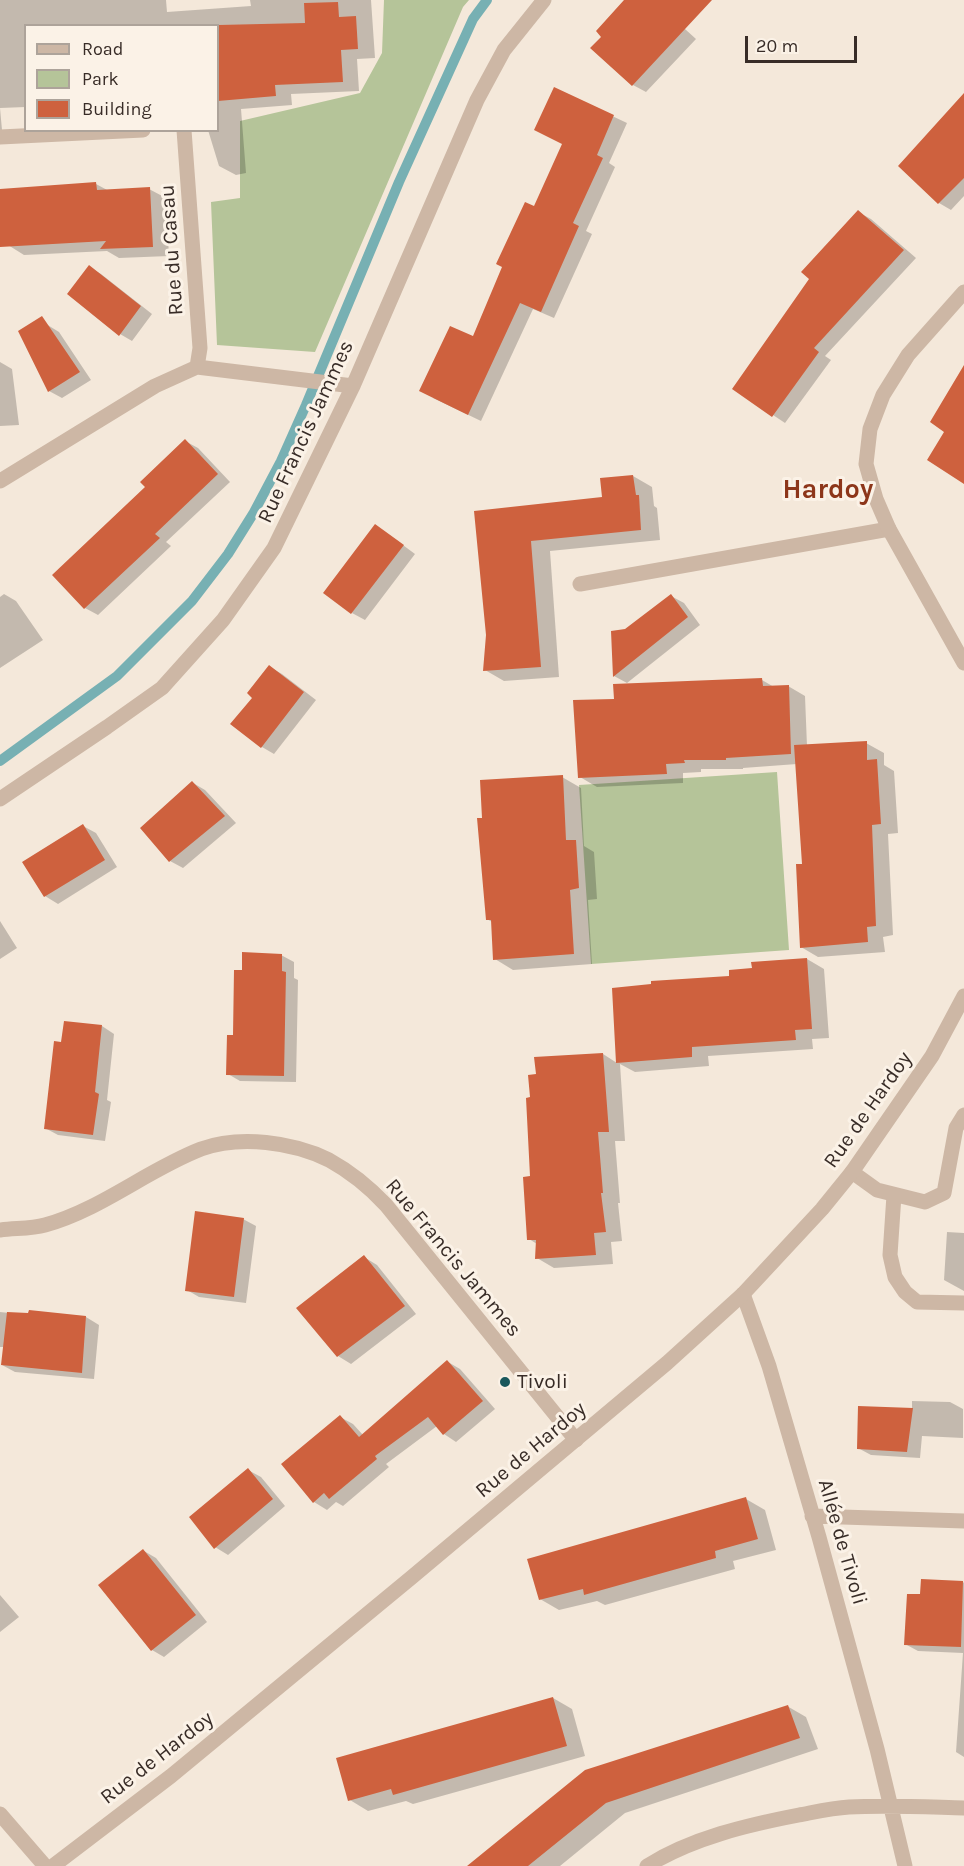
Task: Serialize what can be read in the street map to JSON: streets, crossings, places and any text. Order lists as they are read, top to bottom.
{
  "streets": {
    "street": [
      "Rue du Casau",
      "Rue Francis Jammes",
      "Rue de Hardoy",
      "Allée de Tivoli"
    ]
  },
  "crossings": [
    ["Rue Francis Jammes", "Rue de Hardoy"],
    ["Rue de Hardoy", "Allée de Tivoli"]
  ],
  "districts": ["Hardoy"],
  "places": ["Tivoli"],
  "legend": ["Road", "Park", "Building"],
  "scale_bar": "20 m"
}
